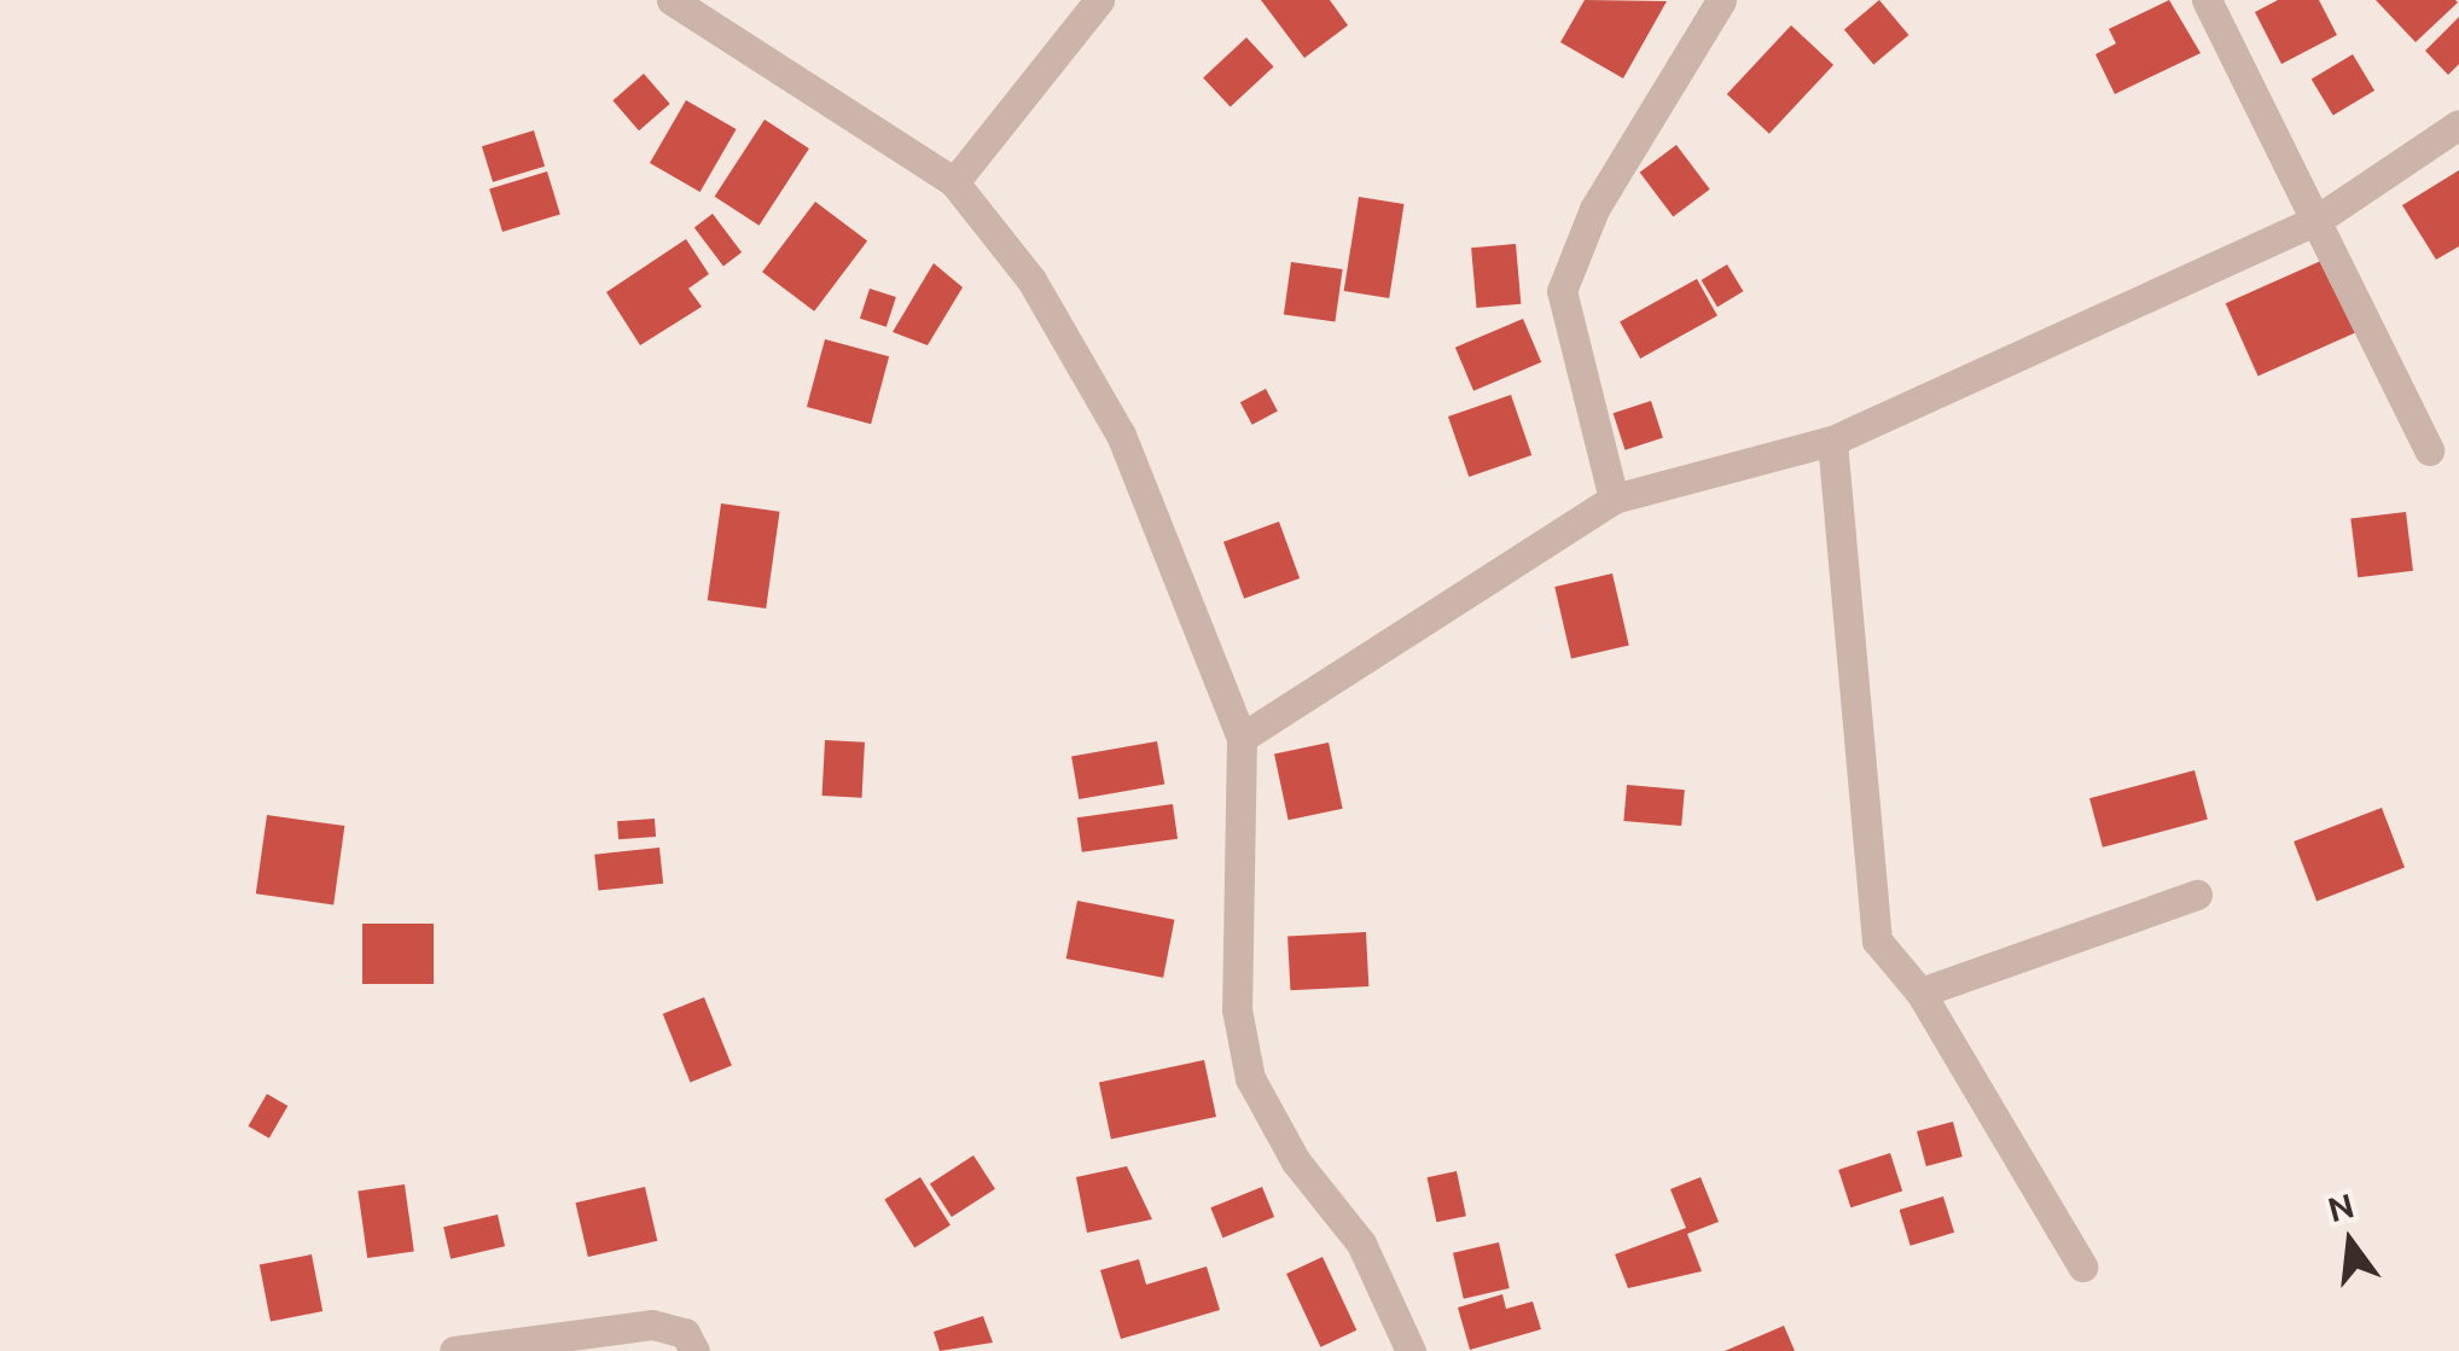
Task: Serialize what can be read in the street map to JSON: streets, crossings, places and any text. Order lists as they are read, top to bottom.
{
  "north": "top"
}
